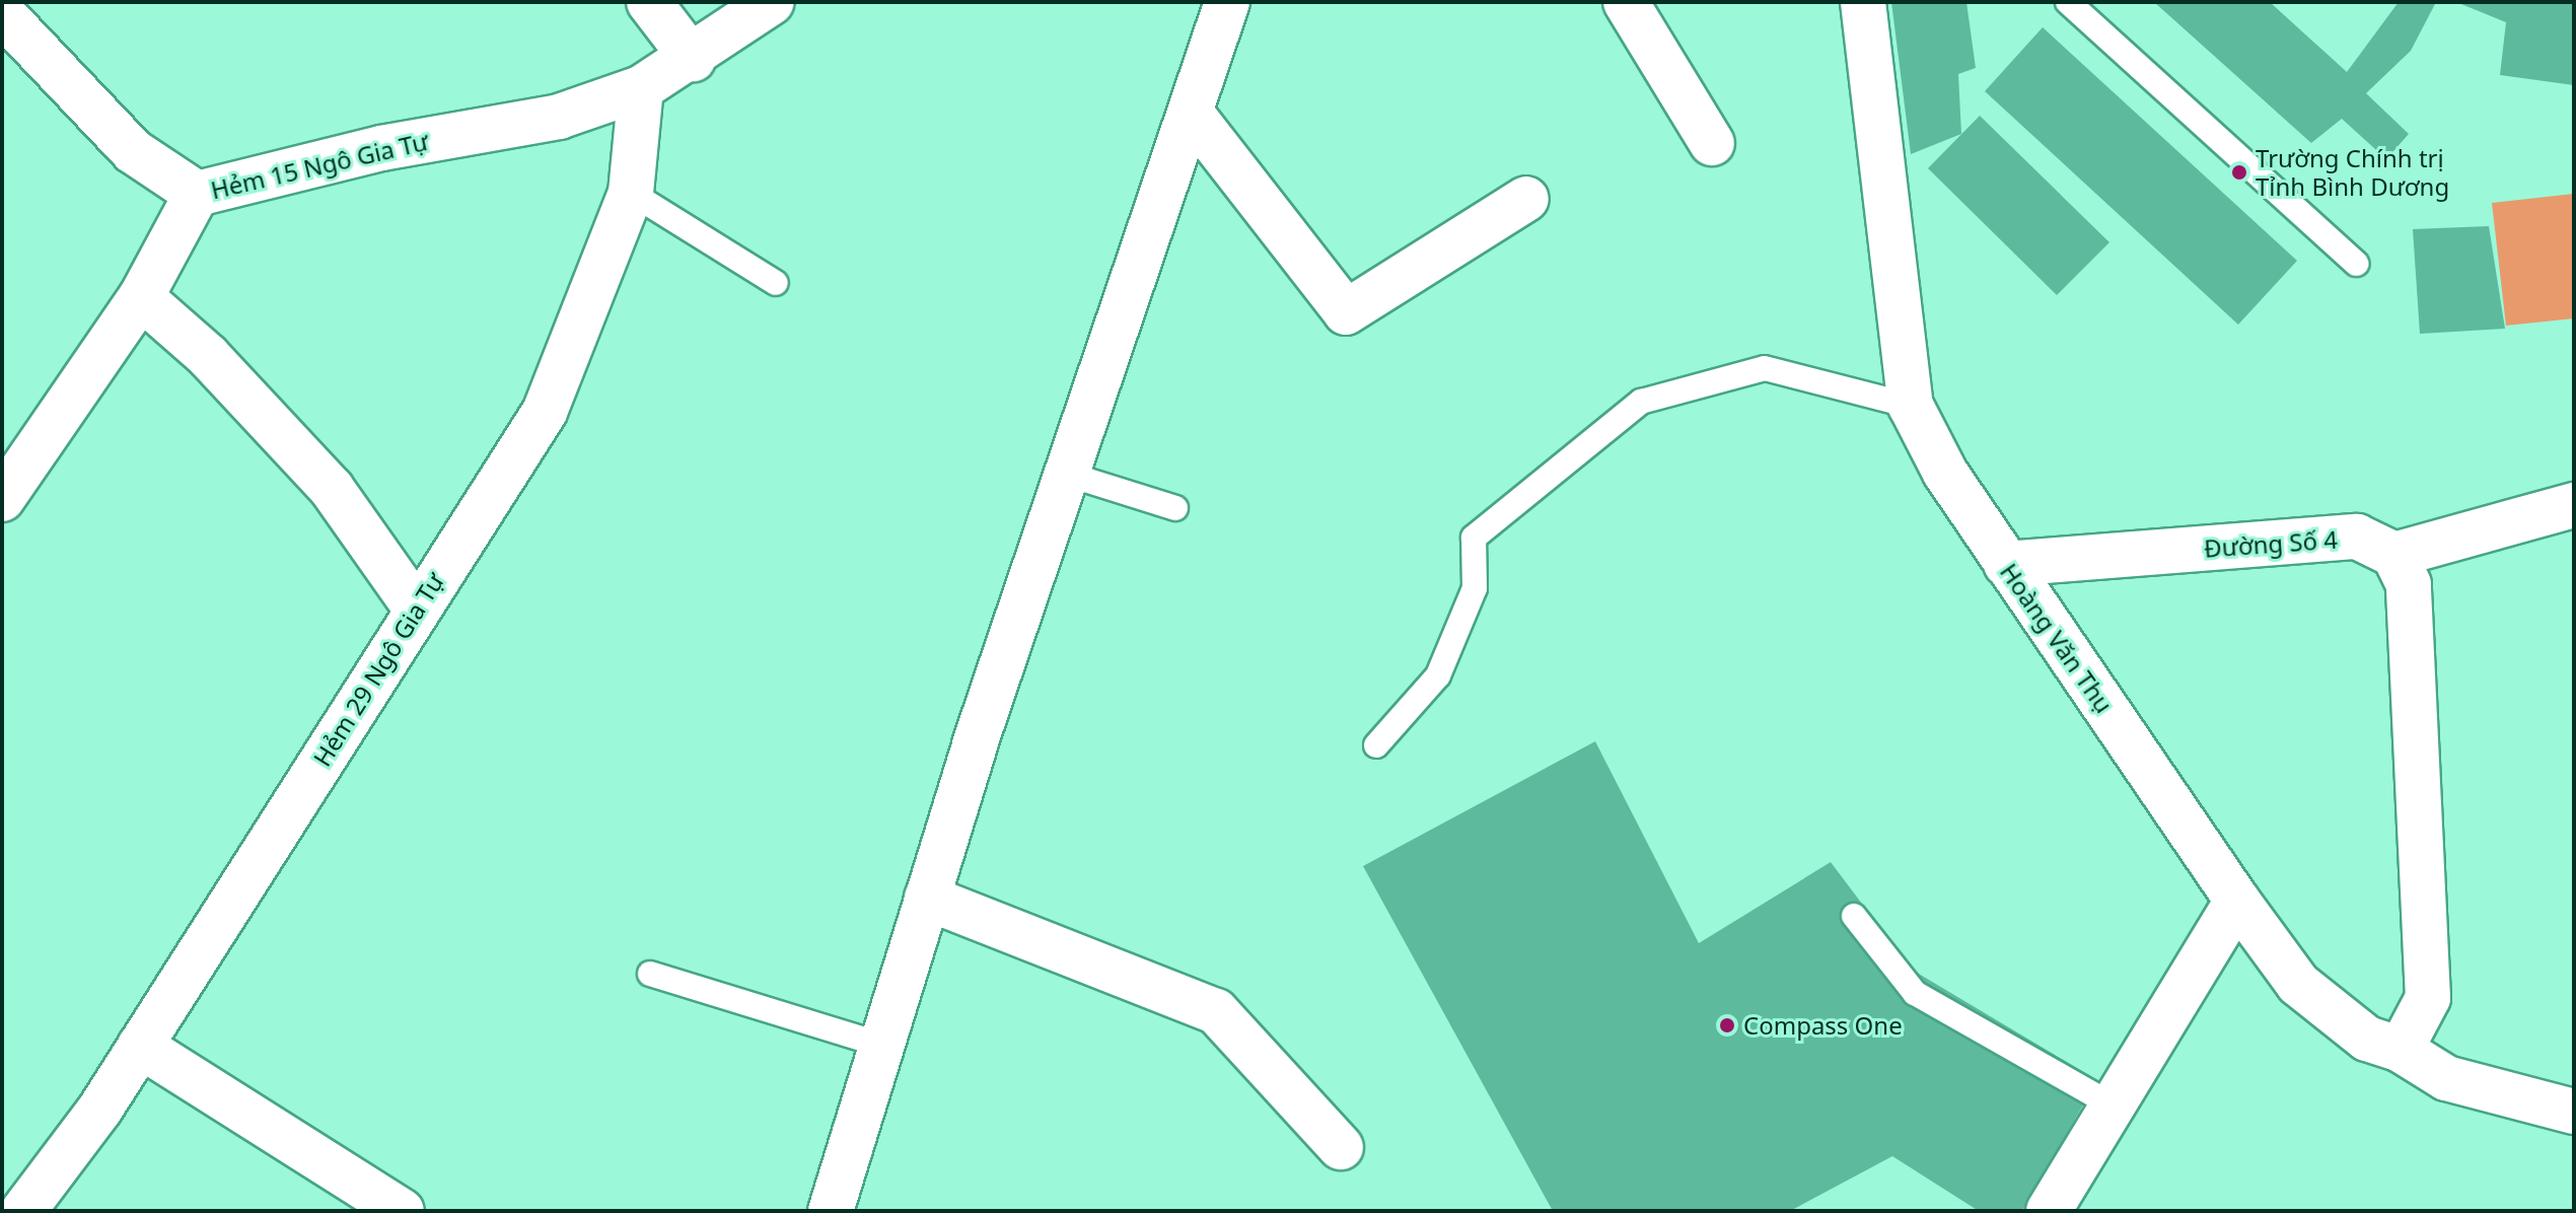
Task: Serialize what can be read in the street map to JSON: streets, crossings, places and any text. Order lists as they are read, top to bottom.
{
  "streets": {
    "street": [
      "Hẻm 15 Ngô Gia Tự",
      "Đường Số 4",
      "Hoàng Văn Thụ",
      "Hẻm 29 Ngô Gia Tự"
    ]
  },
  "crossings": [
    ["Hẻm 15 Ngô Gia Tự", "Hẻm 29 Ngô Gia Tự"],
    ["Đường Số 4", "Hoàng Văn Thụ"]
  ],
  "places": ["Trường Chính trị Tỉnh Bình Dương", "Compass One"]
}
